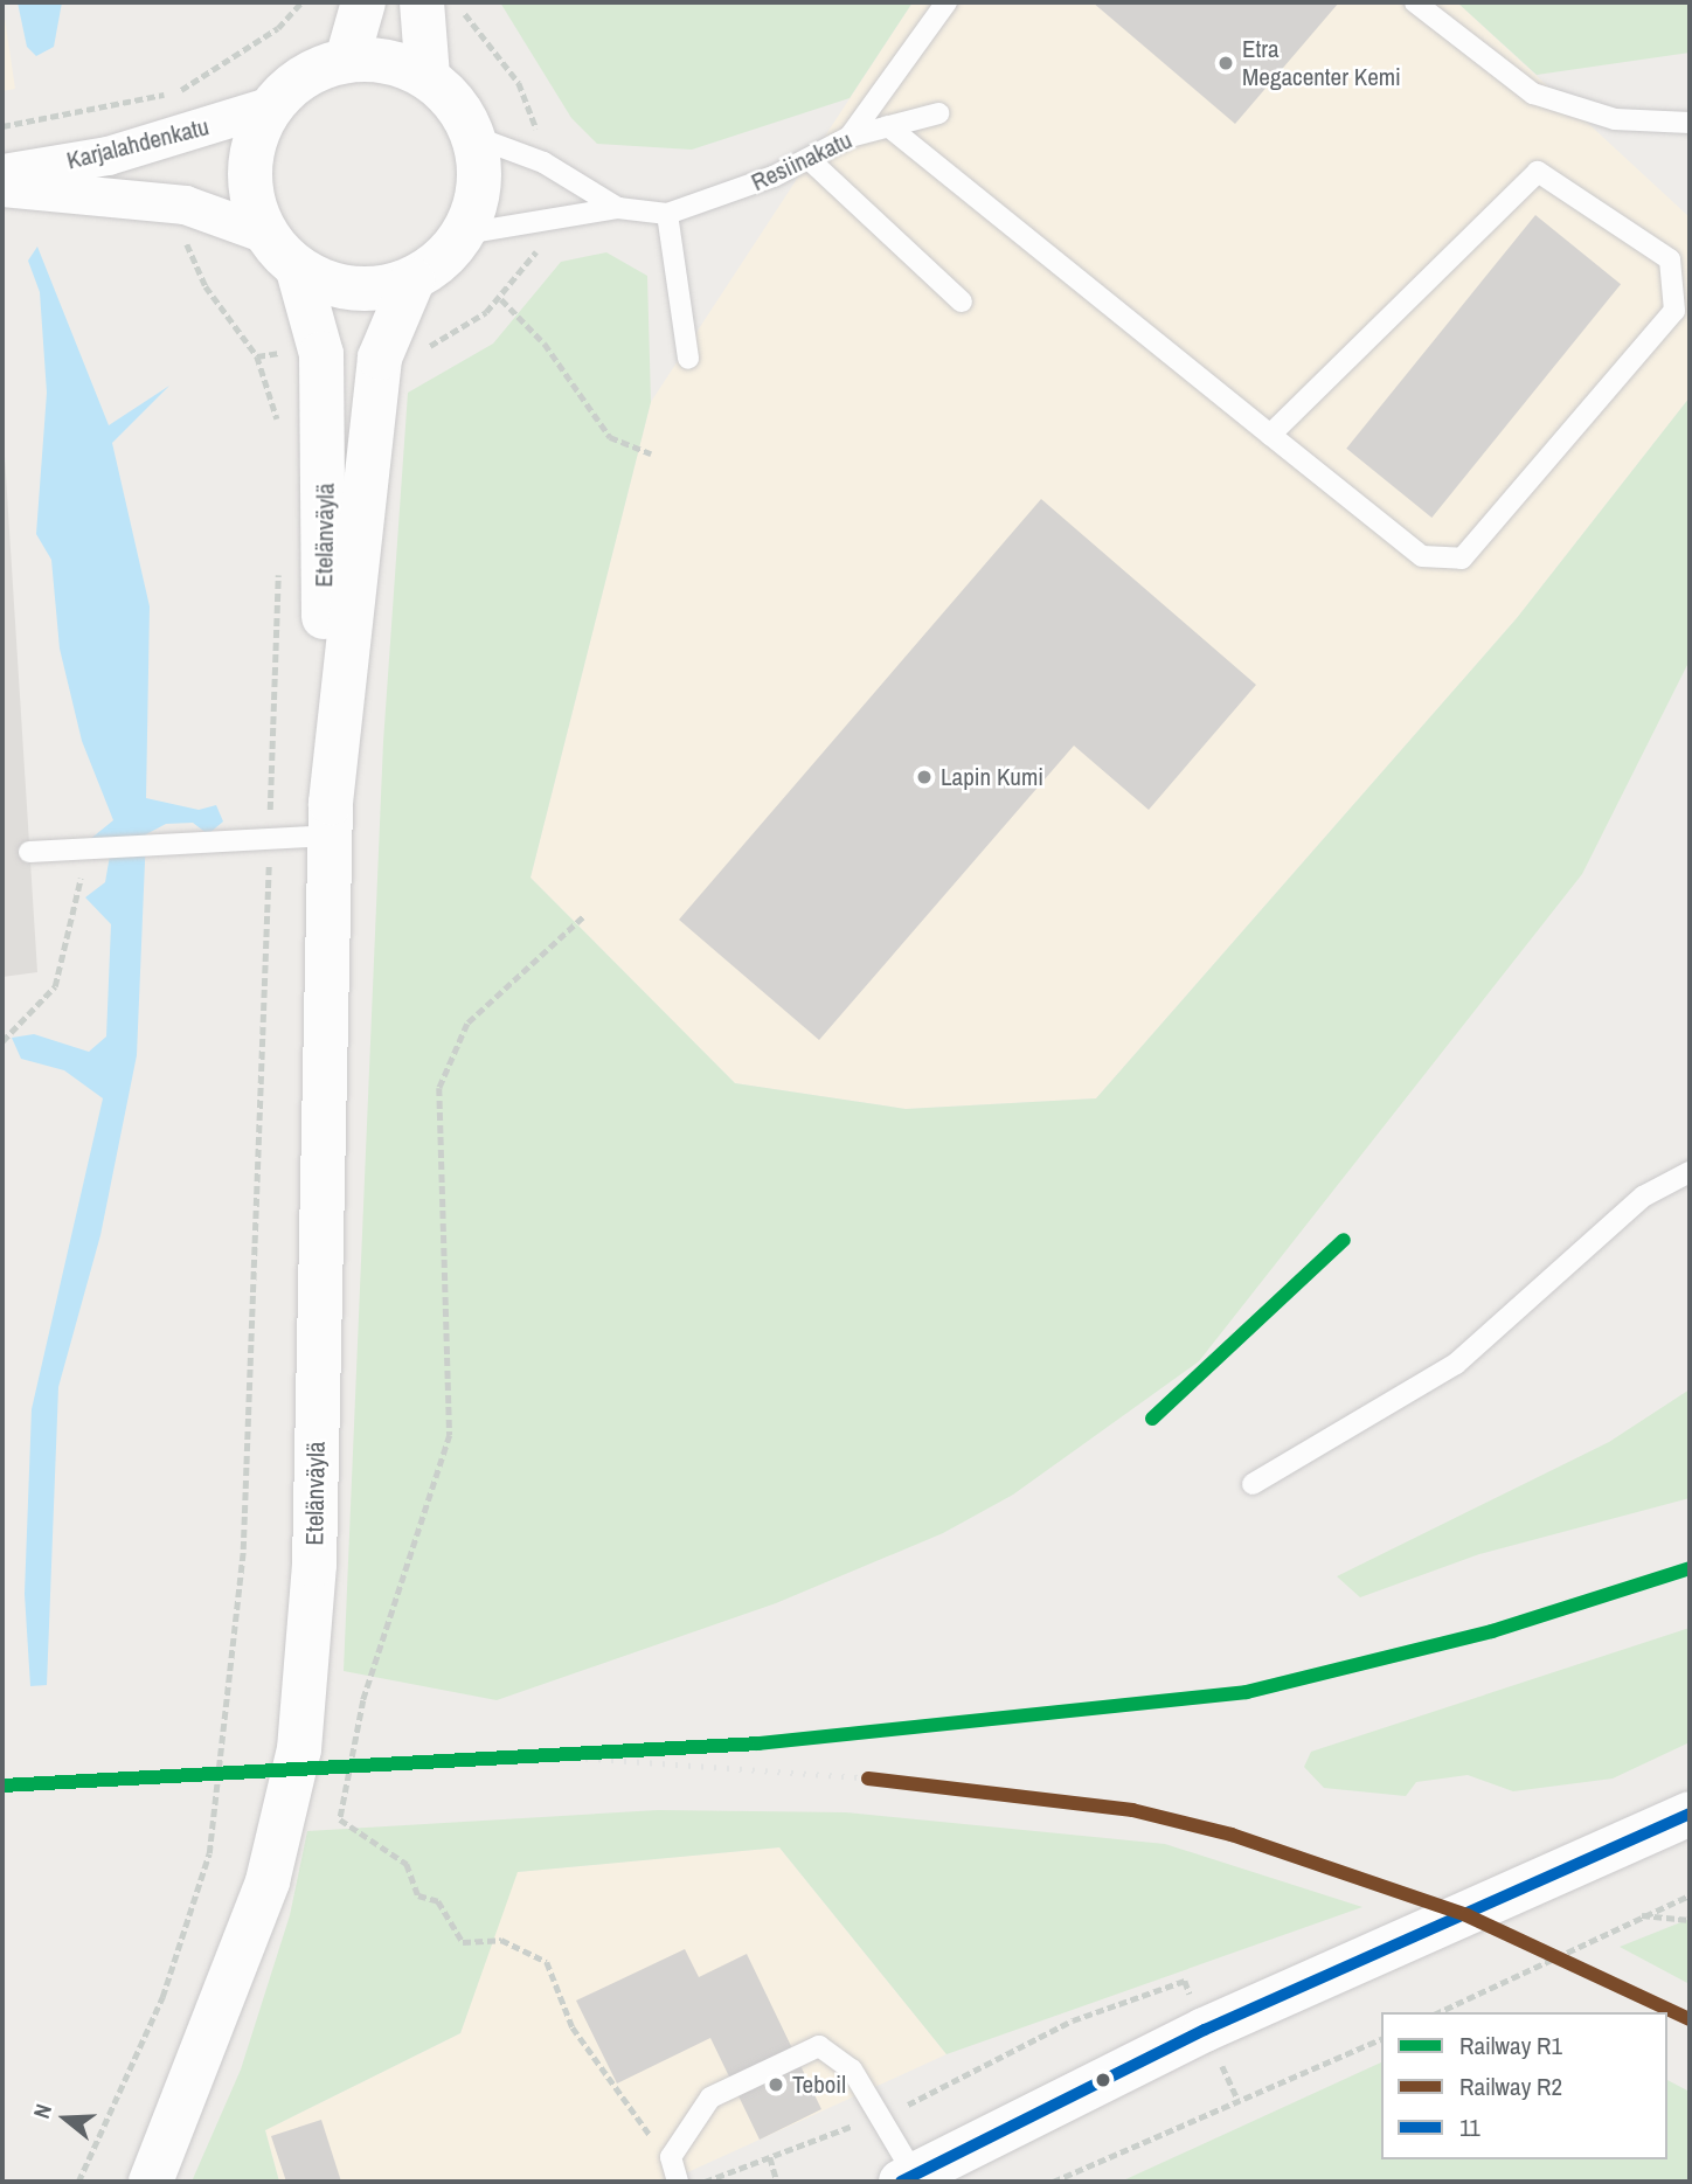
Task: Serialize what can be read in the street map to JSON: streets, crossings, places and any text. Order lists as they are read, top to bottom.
{
  "streets": {
    "main road": ["Etelänväylä"],
    "street": ["Karjalahdenkatu"],
    "lane": ["Resiinakatu"]
  },
  "crossings": [
    ["Karjalahdenkatu", "Resiinakatu"],
    ["Karjalahdenkatu", "Etelänväylä"],
    ["Resiinakatu", "Etelänväylä"]
  ],
  "places": ["Etra Megacenter Kemi", "Lapin Kumi", "Teboil"],
  "lines": ["rail line R1", "rail line R2", "transit line 11"],
  "legend": ["Railway R1", "Railway R2", "11"],
  "north": "left"
}
